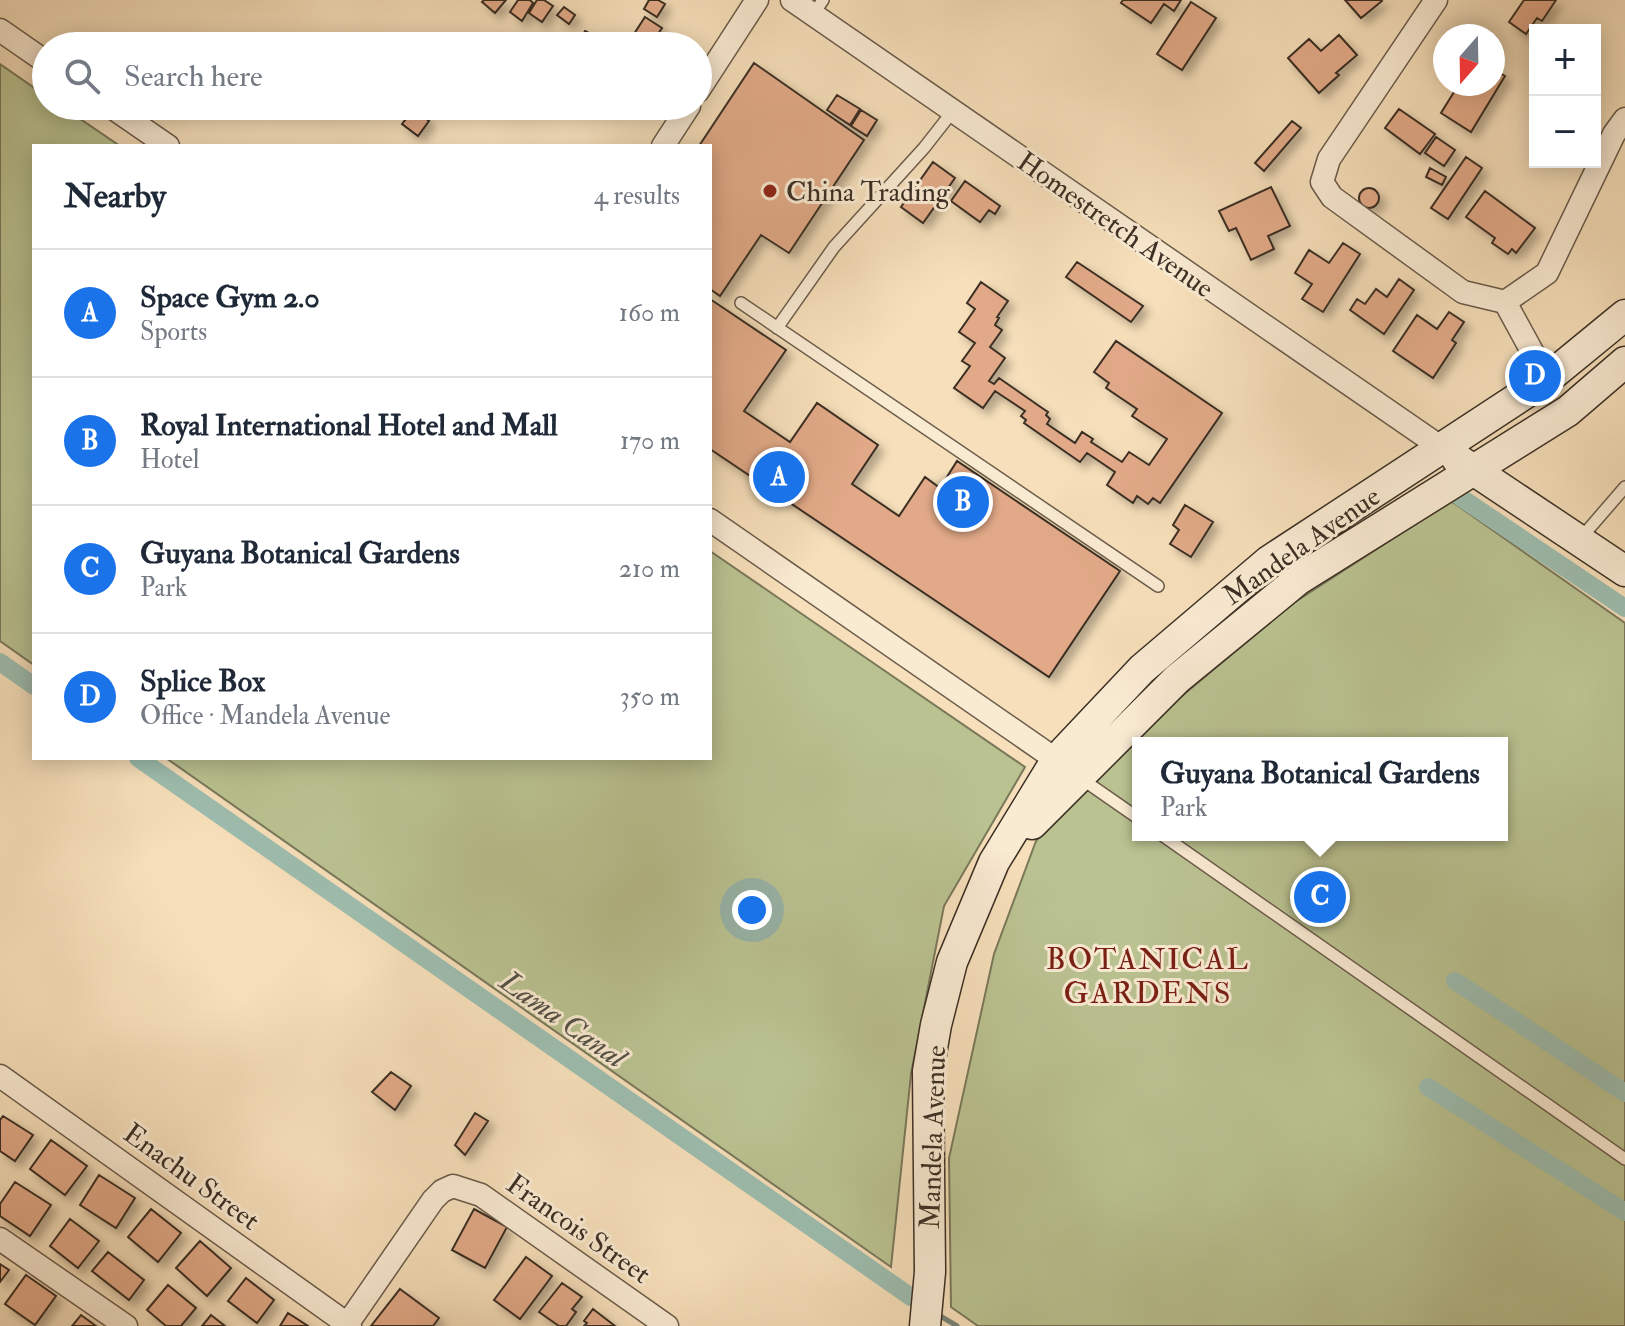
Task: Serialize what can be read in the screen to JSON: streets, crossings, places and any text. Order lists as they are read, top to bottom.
{
  "streets": {
    "main road": ["Mandela Avenue"],
    "street": ["Homestretch Avenue", "Enachu Street", "Francois Street"]
  },
  "crossings": [
    ["Homestretch Avenue", "Mandela Avenue"],
    ["Enachu Street", "Francois Street"]
  ],
  "districts": ["BOTANICAL GARDENS"],
  "water": ["Lama Canal"],
  "places": ["China Trading"],
  "north": "bottom",
  "page": {
    "map_buttons": ["+", "−"],
    "search": "Search here",
    "heading": ["Nearby", "4 results"],
    "list": [
      {
        "mark": "A",
        "name": "Space Gym 2.0",
        "note": "Sports",
        "value": "160 m"
      },
      {
        "mark": "B",
        "name": "Royal International Hotel and Mall",
        "note": "Hotel",
        "value": "170 m"
      },
      {
        "mark": "C",
        "name": "Guyana Botanical Gardens",
        "note": "Park",
        "value": "210 m"
      },
      {
        "mark": "D",
        "name": "Splice Box",
        "note": "Office · Mandela Avenue",
        "value": "350 m"
      }
    ],
    "pins": [
      "D",
      "A",
      "B",
      "C"
    ],
    "popup": ["Guyana Botanical Gardens", "Park"]
  }
}
